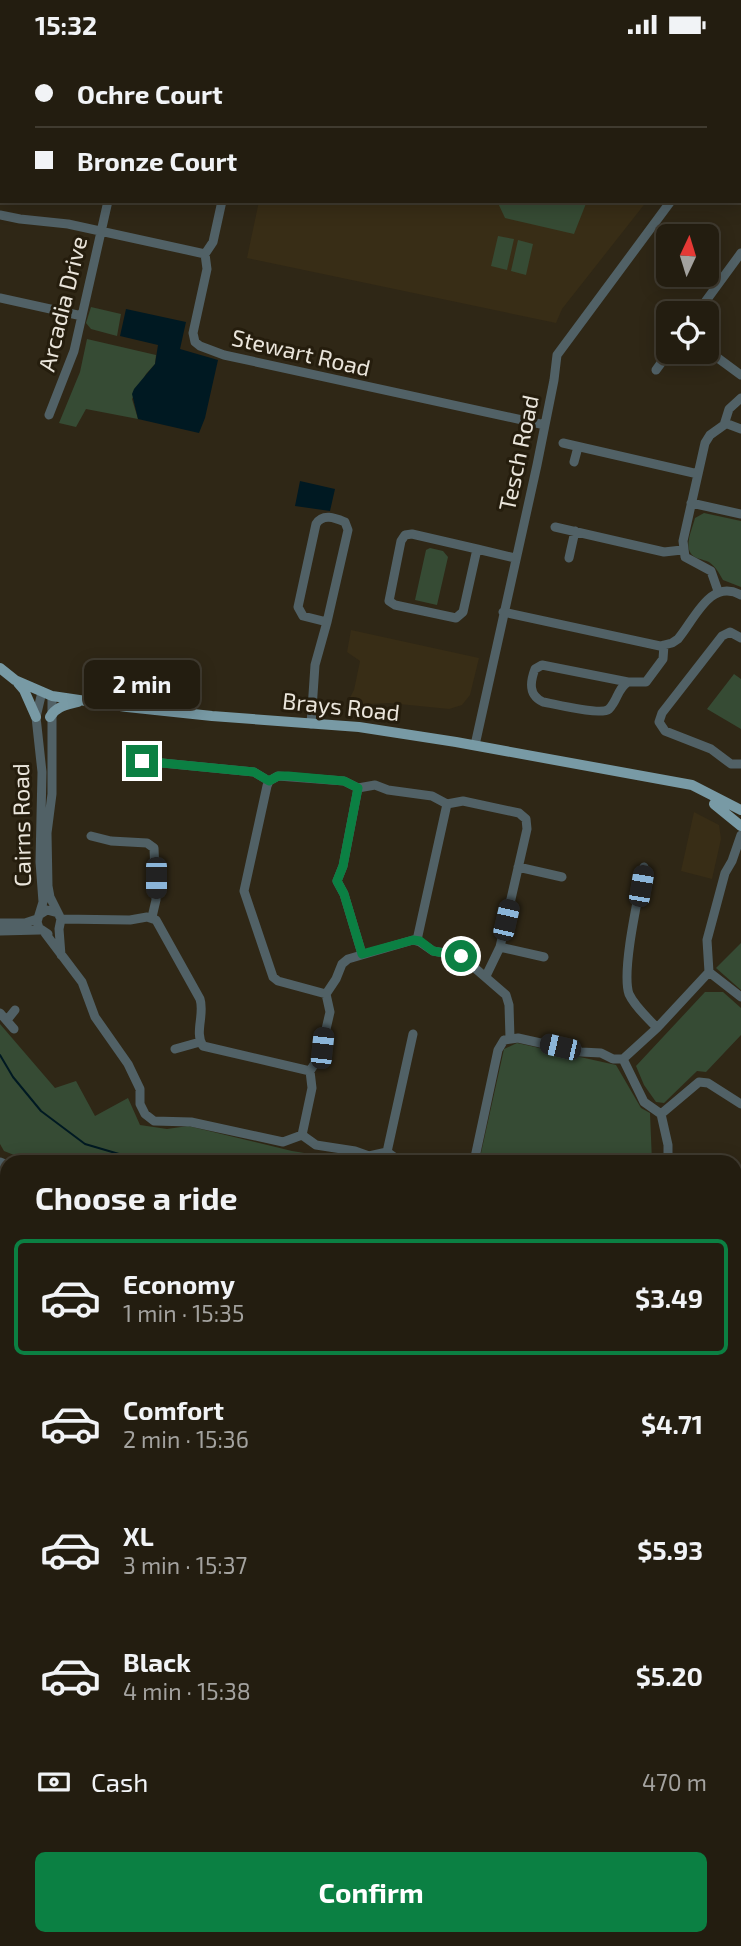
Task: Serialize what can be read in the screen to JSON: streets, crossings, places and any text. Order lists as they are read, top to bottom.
{
  "streets": {
    "main road": ["Brays Road"],
    "street": [
      "Arcadia Drive",
      "Stewart Road",
      "Tesch Road",
      "Cairns Road"
    ]
  },
  "crossings": [
    ["Stewart Road", "Tesch Road"],
    ["Tesch Road", "Brays Road"],
    ["Brays Road", "Cairns Road"]
  ],
  "north": "top",
  "page": {
    "status": "15:32",
    "banner": ["Ochre Court", "Bronze Court"],
    "bubble": "2 min",
    "heading": "Choose a ride",
    "list": [
      {
        "name": "Economy",
        "note": "1 min · 15:35",
        "value": "$3.49"
      },
      {
        "name": "Comfort",
        "note": "2 min · 15:36",
        "value": "$4.71"
      },
      {
        "name": "XL",
        "note": "3 min · 15:37",
        "value": "$5.93"
      },
      {
        "name": "Black",
        "note": "4 min · 15:38",
        "value": "$5.20"
      }
    ],
    "pay": ["Cash", "470 m"],
    "buttons": "Confirm"
  }
}
